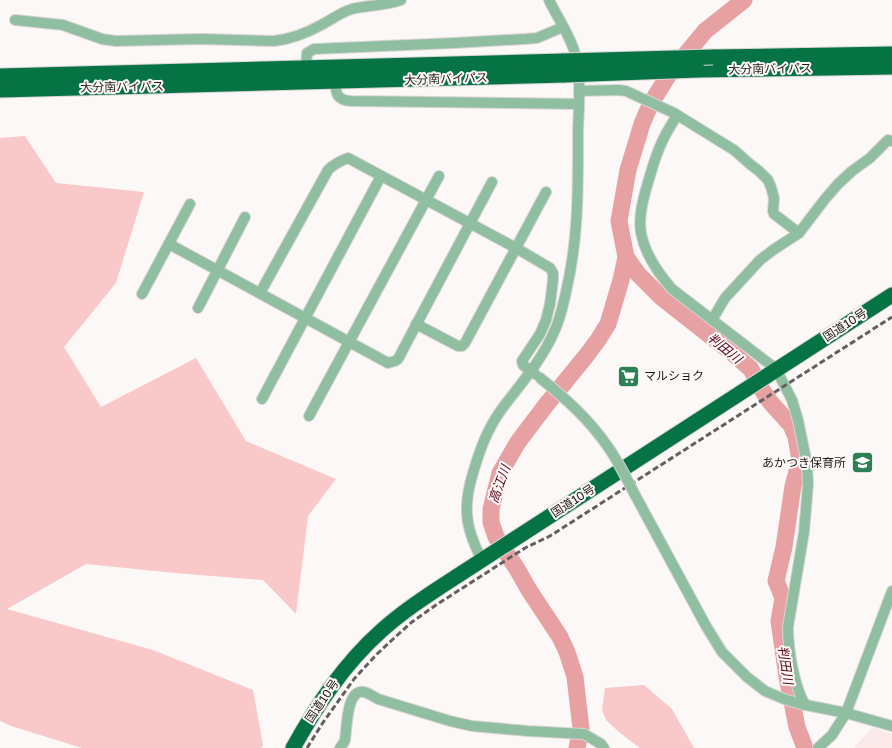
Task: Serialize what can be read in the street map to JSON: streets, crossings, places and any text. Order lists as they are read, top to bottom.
{
  "streets": {
    "highway": ["大分南バイパス", "国道10号"]
  },
  "water": ["判田川", "高江川"],
  "places": {
    "supermarket": ["マルショク"],
    "school or university": ["あかつき保育所"]
  }
}
